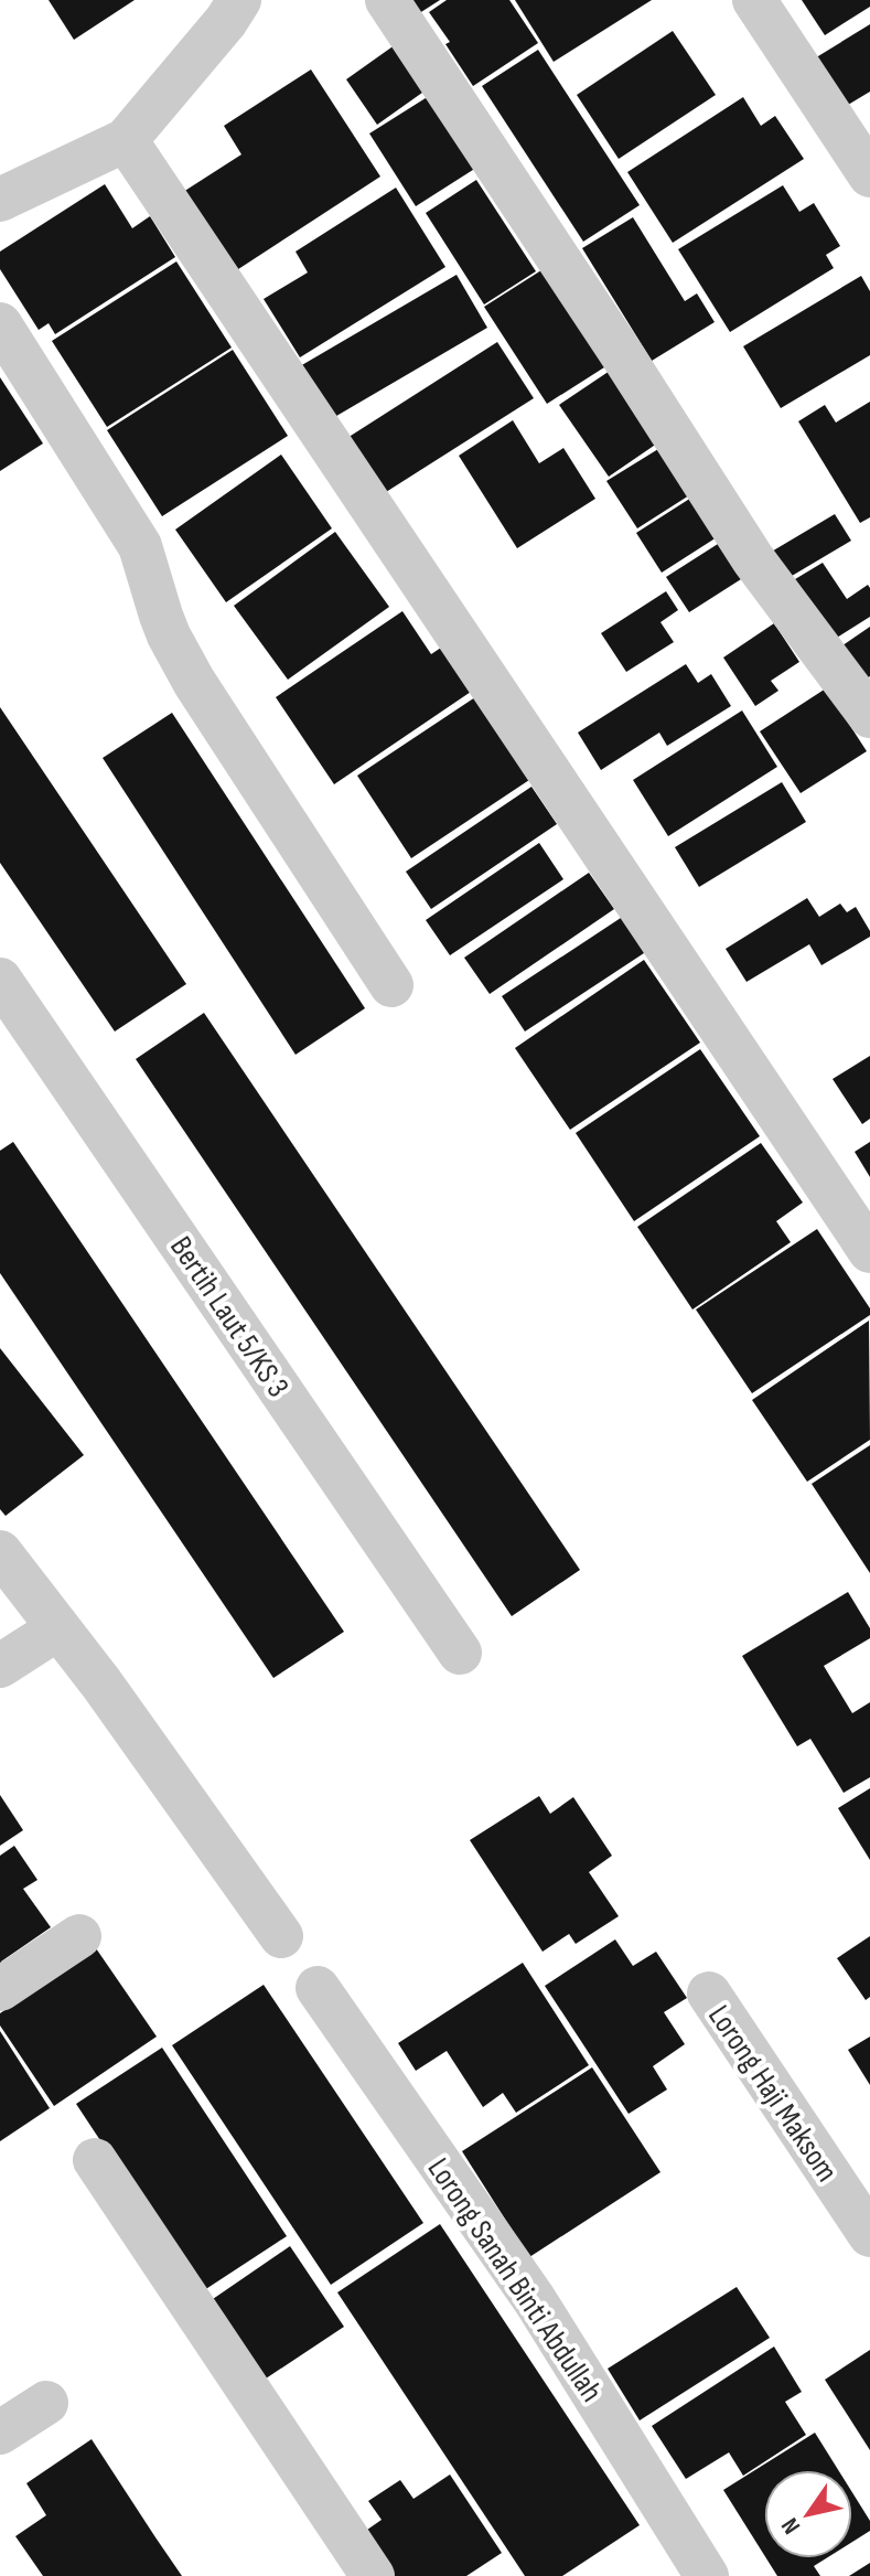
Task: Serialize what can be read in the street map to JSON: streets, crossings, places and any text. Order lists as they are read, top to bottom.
{
  "streets": {
    "street": ["Bertih Laut 5/KS 3", "Lorong Haji Maksom", "Lorong Sanah Binti Abdullah"]
  },
  "north": "bottom left"
}
